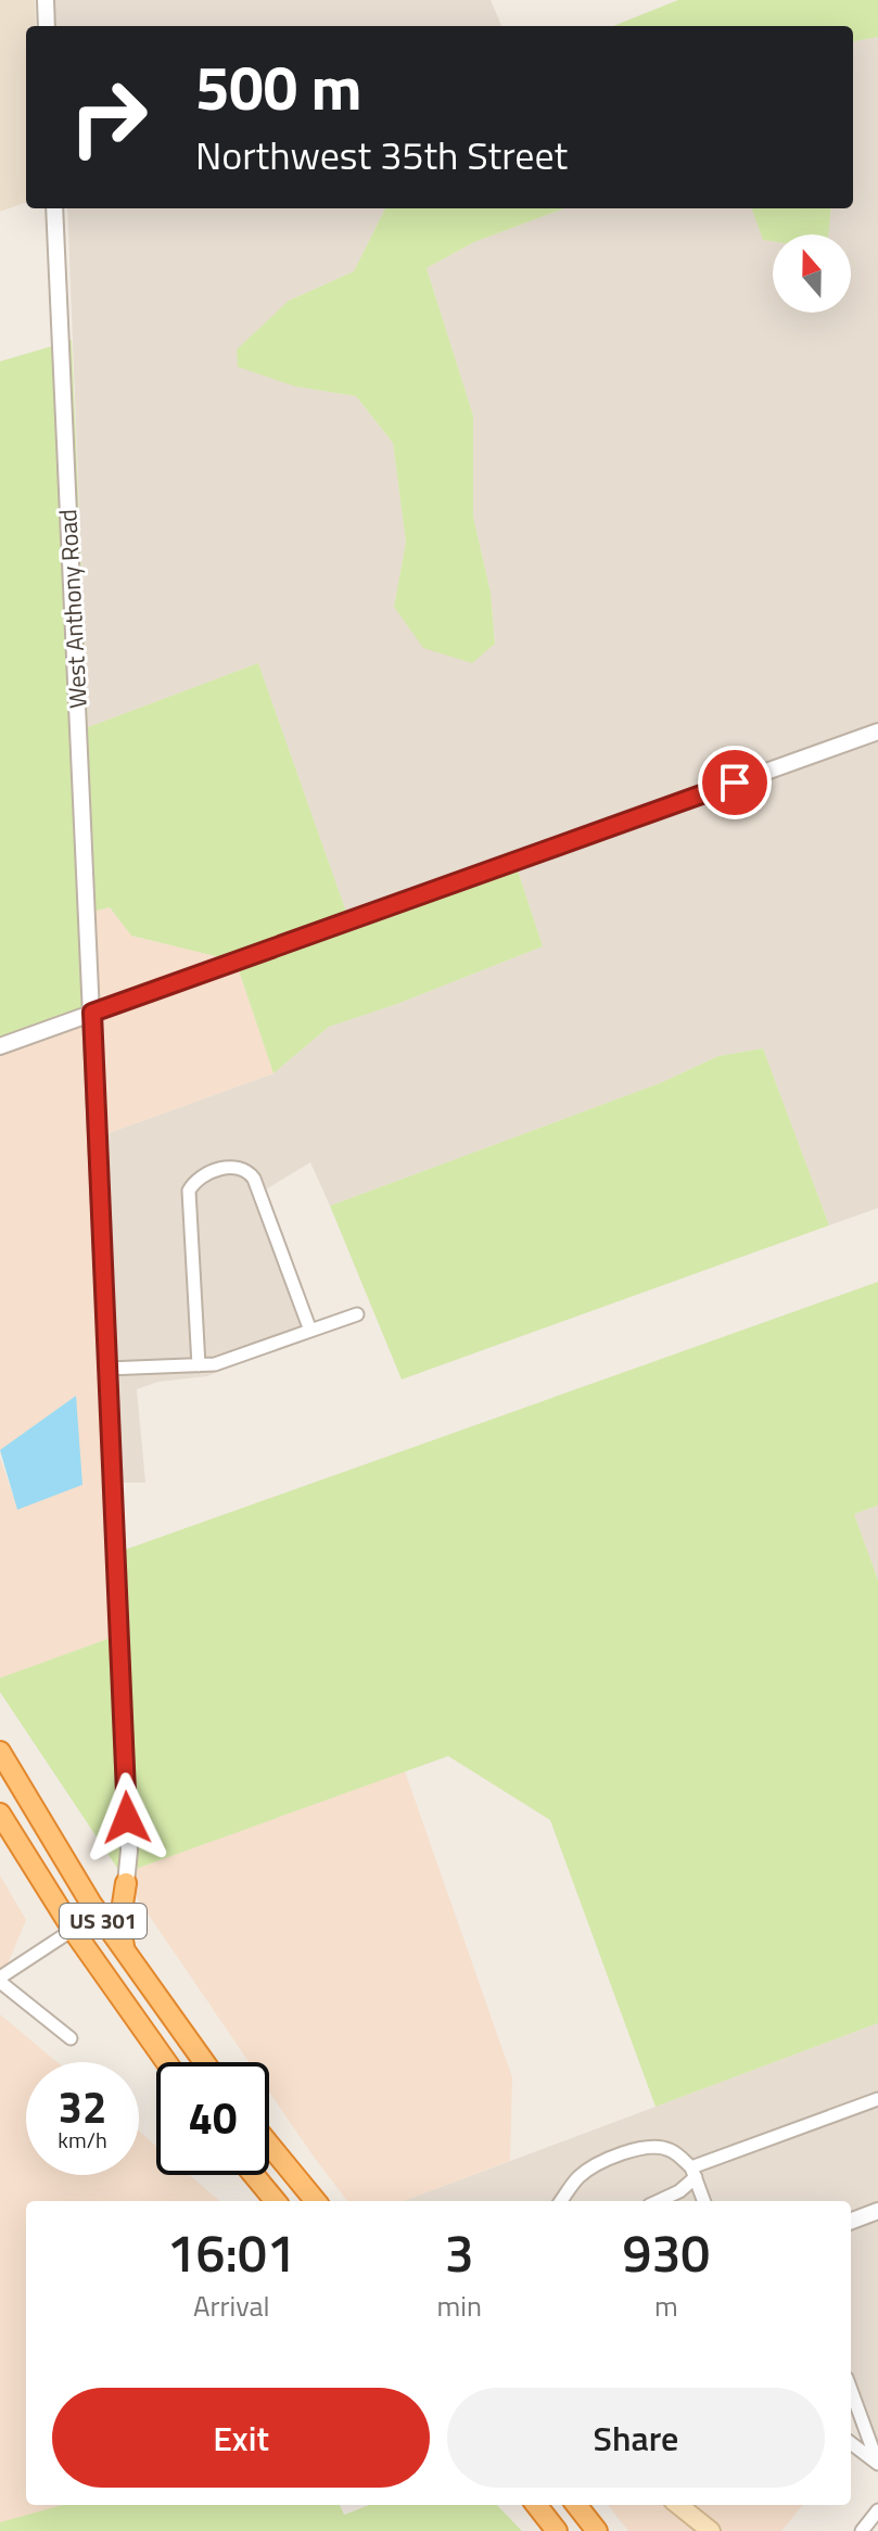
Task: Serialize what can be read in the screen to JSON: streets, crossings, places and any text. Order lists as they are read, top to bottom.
{
  "streets": {
    "highway": ["US 301"],
    "street": ["West Anthony Road"]
  },
  "north": "top",
  "page": {
    "turn": ["500 m", "Northwest 35th Street"],
    "speed": "32 km/h",
    "limit": "40",
    "eta": [
      "16:01",
      "Arrival",
      "3",
      "min",
      "930",
      "m"
    ],
    "buttons": ["Exit", "Share"]
  }
}
